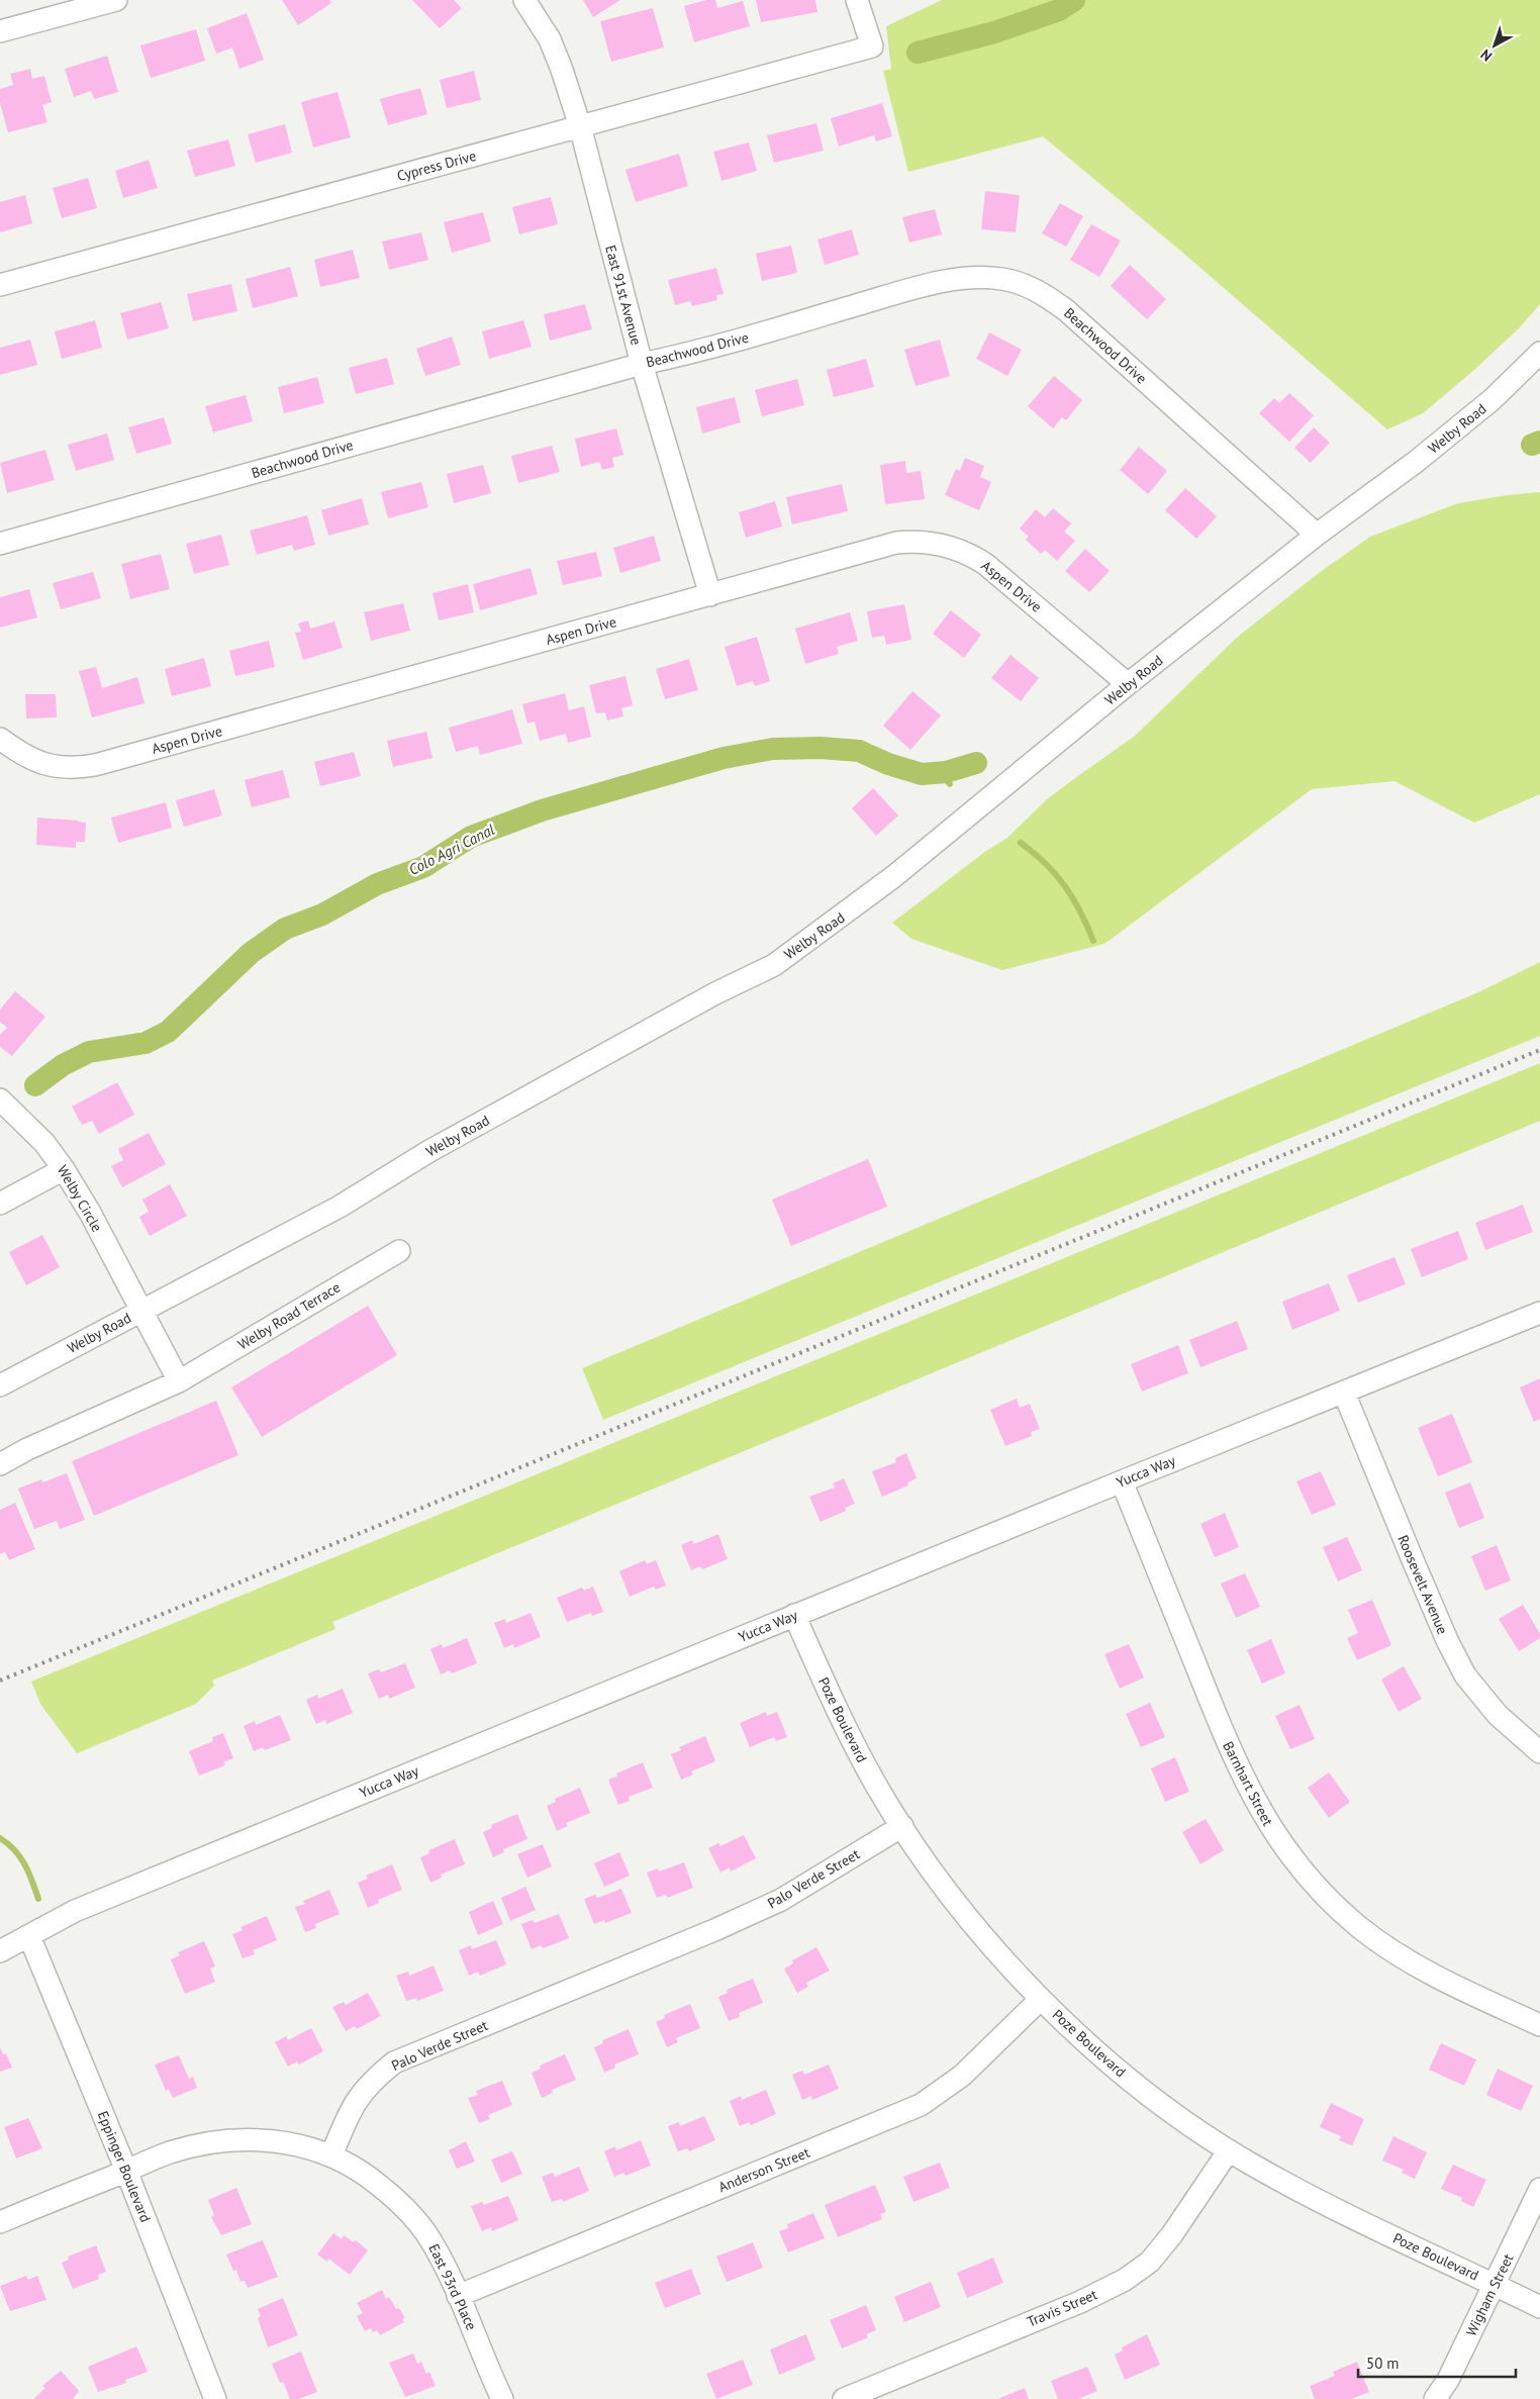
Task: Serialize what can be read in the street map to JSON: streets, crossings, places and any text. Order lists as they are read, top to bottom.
{
  "streets": {
    "street": [
      "Cypress Drive",
      "East 91st Avenue",
      "Beachwood Drive",
      "Welby Road",
      "Aspen Drive",
      "Welby Circle",
      "Welby Road Terrace",
      "Yucca Way",
      "Roosevelt Avenue",
      "Poze Boulevard",
      "Barnhart Street",
      "Palo Verde Street",
      "Eppinger Boulevard",
      "Anderson Street",
      "East 93rd Place",
      "Wigham Street",
      "Travis Street"
    ]
  },
  "crossings": [
    ["Cypress Drive", "East 91st Avenue"],
    ["East 91st Avenue", "Beachwood Drive"],
    ["East 91st Avenue", "Aspen Drive"],
    ["Beachwood Drive", "Welby Road"],
    ["Welby Road", "Aspen Drive"],
    ["Welby Road", "Welby Circle"],
    ["Yucca Way", "Roosevelt Avenue"],
    ["Yucca Way", "Poze Boulevard"],
    ["Yucca Way", "Barnhart Street"],
    ["Yucca Way", "Eppinger Boulevard"],
    ["Poze Boulevard", "Palo Verde Street"],
    ["Poze Boulevard", "Anderson Street"],
    ["Poze Boulevard", "Wigham Street"],
    ["Poze Boulevard", "Travis Street"],
    ["Palo Verde Street", "East 93rd Place"],
    ["Anderson Street", "East 93rd Place"]
  ],
  "water": ["Colo Agri Canal"],
  "scale_bar": "50 m",
  "north": "bottom left"
}
